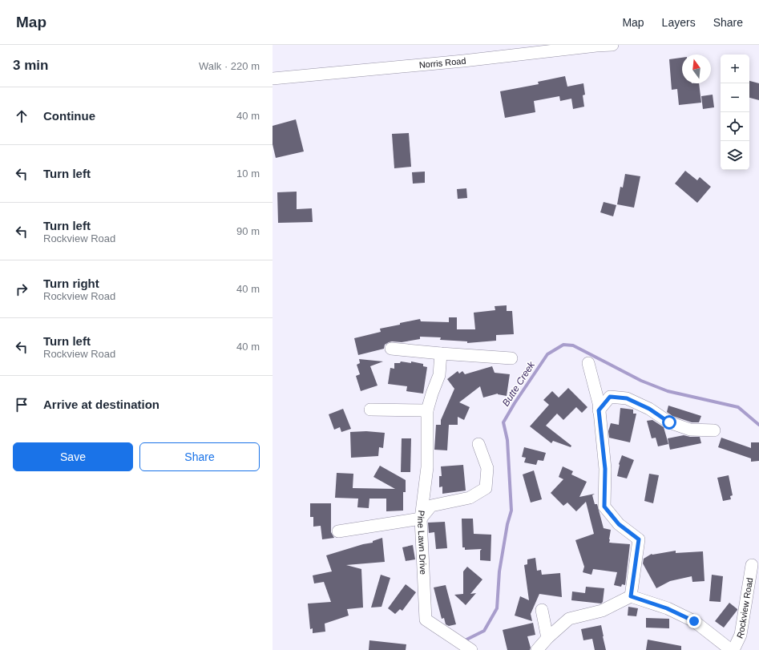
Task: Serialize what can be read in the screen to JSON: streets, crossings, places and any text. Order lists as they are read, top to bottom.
{
  "streets": {
    "street": ["Norris Road", "Pine Lawn Drive", "Rockview Road"]
  },
  "water": ["Butte Creek"],
  "north": "top",
  "page": {
    "header": "Map",
    "nav": ["Map", "Layers", "Share"],
    "heading": ["3 min", "Walk · 220 m"],
    "map_buttons": ["+", "−"],
    "list": [
      ["Continue", "40 m"],
      ["Turn left", "10 m"],
      ["Turn left", "Rockview Road", "90 m"],
      ["Turn right", "Rockview Road", "40 m"],
      ["Turn left", "Rockview Road", "40 m"],
      "Arrive at destination"
    ],
    "buttons": ["Save", "Share"]
  }
}
